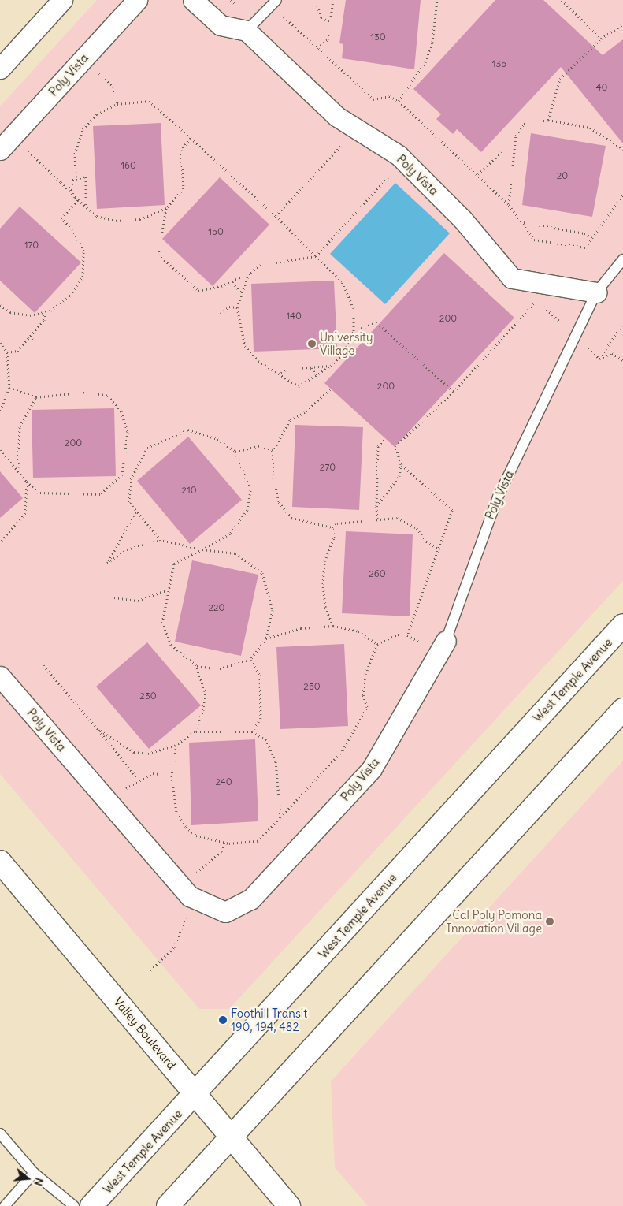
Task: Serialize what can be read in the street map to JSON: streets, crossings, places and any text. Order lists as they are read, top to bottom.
{
  "streets": {
    "main road": ["West Temple Avenue", "Valley Boulevard"],
    "street": ["Poly Vista"]
  },
  "crossings": [
    ["West Temple Avenue", "Valley Boulevard"]
  ],
  "places": ["University Village", "Cal Poly Pomona Innovation Village", "Foothill Transit 190, 194, 482"],
  "house_numbers": [
    "130",
    "135",
    "40",
    "160",
    "20",
    "150",
    "170",
    "140",
    "200",
    "200",
    "200",
    "270",
    "210",
    "260",
    "220",
    "250",
    "230",
    "240"
  ],
  "north": "right"
}
